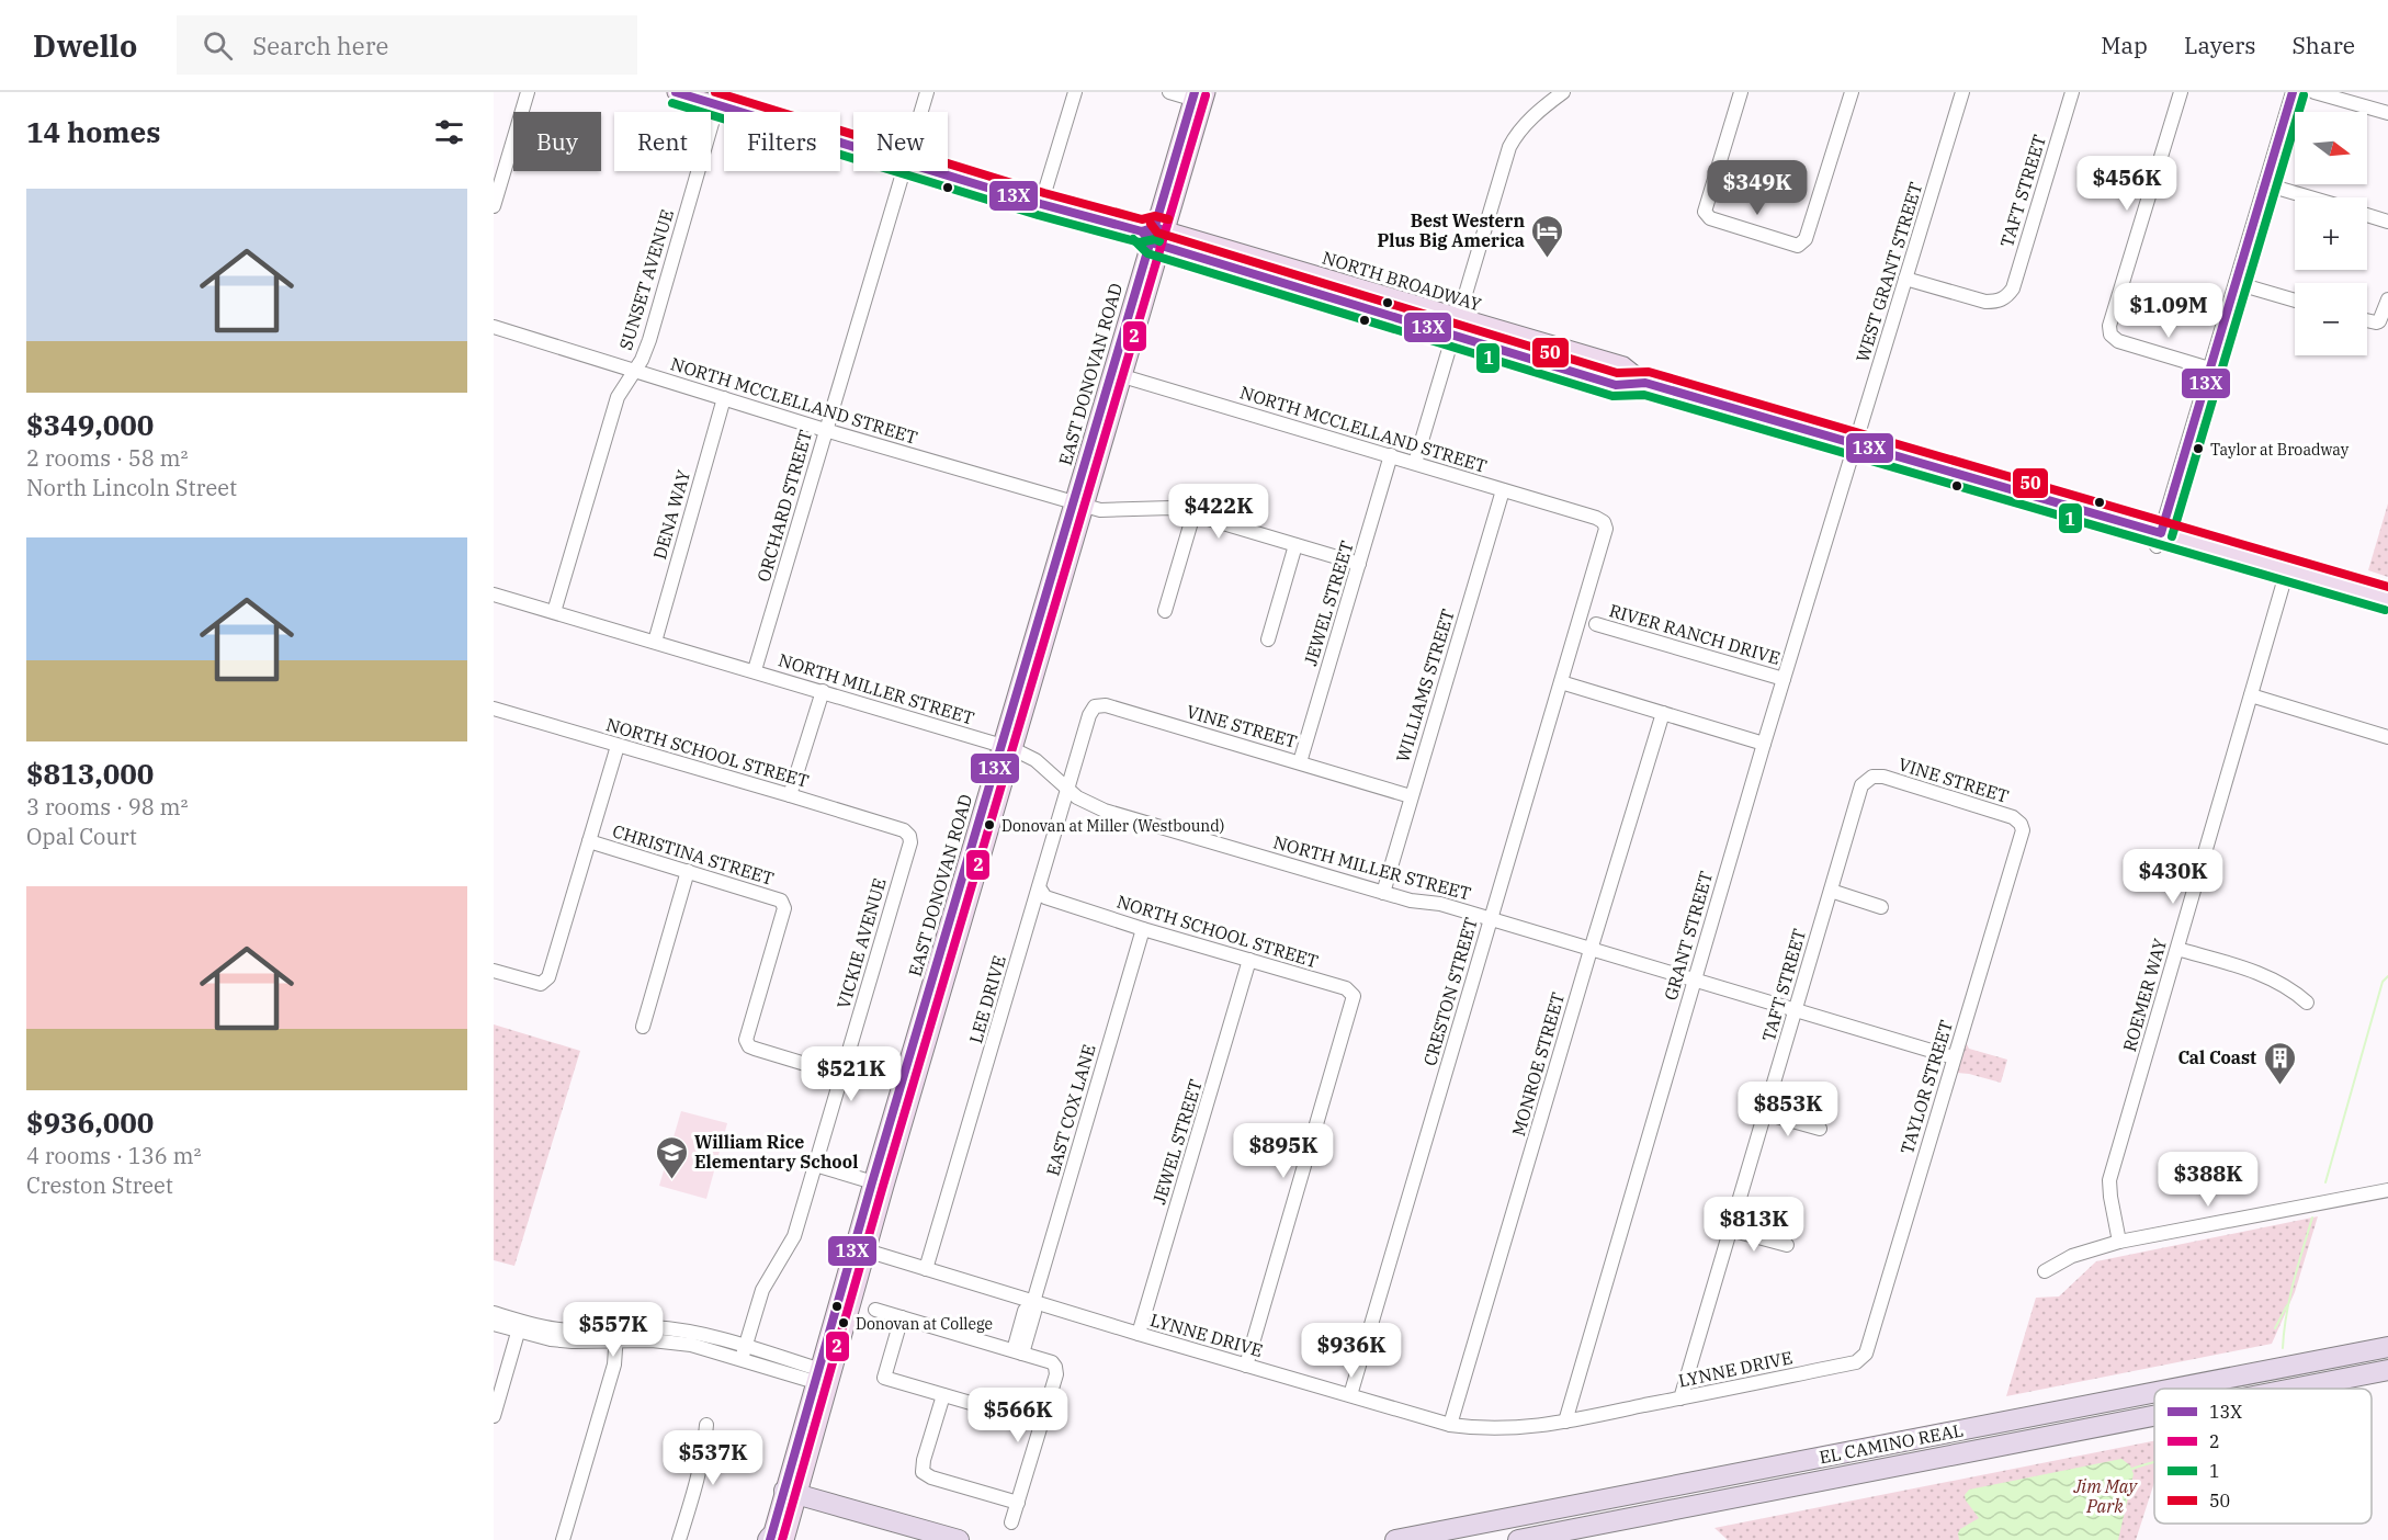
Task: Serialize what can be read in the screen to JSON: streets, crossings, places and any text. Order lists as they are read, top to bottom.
{
  "streets": {
    "highway": ["EL CAMINO REAL"],
    "main road": ["NORTH BROADWAY", "EAST DONOVAN ROAD"],
    "street": [
      "TAFT STREET",
      "WEST GRANT STREET",
      "SUNSET AVENUE",
      "NORTH MCCLELLAND STREET",
      "ORCHARD STREET",
      "DENA WAY",
      "JEWEL STREET",
      "RIVER RANCH DRIVE",
      "WILLIAMS STREET",
      "NORTH MILLER STREET",
      "VINE STREET",
      "NORTH SCHOOL STREET",
      "CHRISTINA STREET",
      "GRANT STREET",
      "VICKIE AVENUE",
      "CRESTON STREET",
      "ROEMER WAY",
      "LEE DRIVE",
      "MONROE STREET",
      "TAYLOR STREET",
      "EAST COX LANE",
      "LYNNE DRIVE"
    ]
  },
  "crossings": [
    ["TAFT STREET", "WEST GRANT STREET"],
    ["TAFT STREET", "NORTH MILLER STREET"],
    ["TAFT STREET", "VINE STREET"],
    ["TAFT STREET", "LYNNE DRIVE"],
    ["WEST GRANT STREET", "NORTH BROADWAY"],
    ["WEST GRANT STREET", "GRANT STREET"],
    ["SUNSET AVENUE", "NORTH BROADWAY"],
    ["SUNSET AVENUE", "NORTH MCCLELLAND STREET"],
    ["SUNSET AVENUE", "NORTH MILLER STREET"],
    ["NORTH BROADWAY", "EAST DONOVAN ROAD"],
    ["NORTH BROADWAY", "ROEMER WAY"],
    ["EAST DONOVAN ROAD", "NORTH MCCLELLAND STREET"],
    ["EAST DONOVAN ROAD", "NORTH MILLER STREET"],
    ["EAST DONOVAN ROAD", "LYNNE DRIVE"],
    ["NORTH MCCLELLAND STREET", "ORCHARD STREET"],
    ["NORTH MCCLELLAND STREET", "DENA WAY"],
    ["NORTH MCCLELLAND STREET", "JEWEL STREET"],
    ["NORTH MCCLELLAND STREET", "WILLIAMS STREET"],
    ["NORTH MCCLELLAND STREET", "CRESTON STREET"],
    ["ORCHARD STREET", "NORTH MILLER STREET"],
    ["DENA WAY", "NORTH MILLER STREET"],
    ["JEWEL STREET", "VINE STREET"],
    ["JEWEL STREET", "NORTH SCHOOL STREET"],
    ["JEWEL STREET", "LYNNE DRIVE"],
    ["RIVER RANCH DRIVE", "GRANT STREET"],
    ["WILLIAMS STREET", "NORTH MILLER STREET"],
    ["WILLIAMS STREET", "VINE STREET"],
    ["NORTH MILLER STREET", "GRANT STREET"],
    ["NORTH MILLER STREET", "CRESTON STREET"],
    ["NORTH MILLER STREET", "LEE DRIVE"],
    ["NORTH MILLER STREET", "MONROE STREET"],
    ["NORTH MILLER STREET", "TAYLOR STREET"],
    ["VINE STREET", "LEE DRIVE"],
    ["VINE STREET", "TAYLOR STREET"],
    ["NORTH SCHOOL STREET", "VICKIE AVENUE"],
    ["NORTH SCHOOL STREET", "LEE DRIVE"],
    ["NORTH SCHOOL STREET", "EAST COX LANE"],
    ["NORTH SCHOOL STREET", "LYNNE DRIVE"],
    ["CHRISTINA STREET", "VICKIE AVENUE"],
    ["GRANT STREET", "LYNNE DRIVE"],
    ["CRESTON STREET", "LYNNE DRIVE"],
    ["LEE DRIVE", "LYNNE DRIVE"],
    ["MONROE STREET", "LYNNE DRIVE"],
    ["TAYLOR STREET", "LYNNE DRIVE"],
    ["EAST COX LANE", "LYNNE DRIVE"]
  ],
  "parks": ["Jim May Park"],
  "places": {
    "hotel": ["Best Western Plus Big America"],
    "other": ["Taylor at Broadway", "Donovan at Miller (Westbound)", "Donovan at College"],
    "building": ["Cal Coast"],
    "school or university": ["William Rice Elementary School"]
  },
  "lines": [
    "transit line 13X",
    "transit line 50",
    "transit line 2",
    "transit line 1"
  ],
  "legend": [
    "13X",
    "2",
    "1",
    "50"
  ],
  "north": "right",
  "page": {
    "header": "Dwello",
    "search": "Search here",
    "nav": ["Map", "Layers", "Share"],
    "heading": "14 homes",
    "map_buttons": ["+", "−"],
    "chip": [
      "Buy",
      "Rent",
      "Filters",
      "New"
    ],
    "price": [
      "$456K",
      "$349K",
      "$1.09M",
      "$422K",
      "$430K",
      "$521K",
      "$853K",
      "$895K",
      "$388K",
      "$813K",
      "$557K",
      "$936K",
      "$566K",
      "$537K"
    ],
    "list": [
      {
        "name": "$349,000",
        "note": "2 rooms · 58 m² · North Lincoln Street"
      },
      {
        "name": "$813,000",
        "note": "3 rooms · 98 m² · Opal Court"
      },
      {
        "name": "$936,000",
        "note": "4 rooms · 136 m² · Creston Street"
      }
    ]
  }
}
